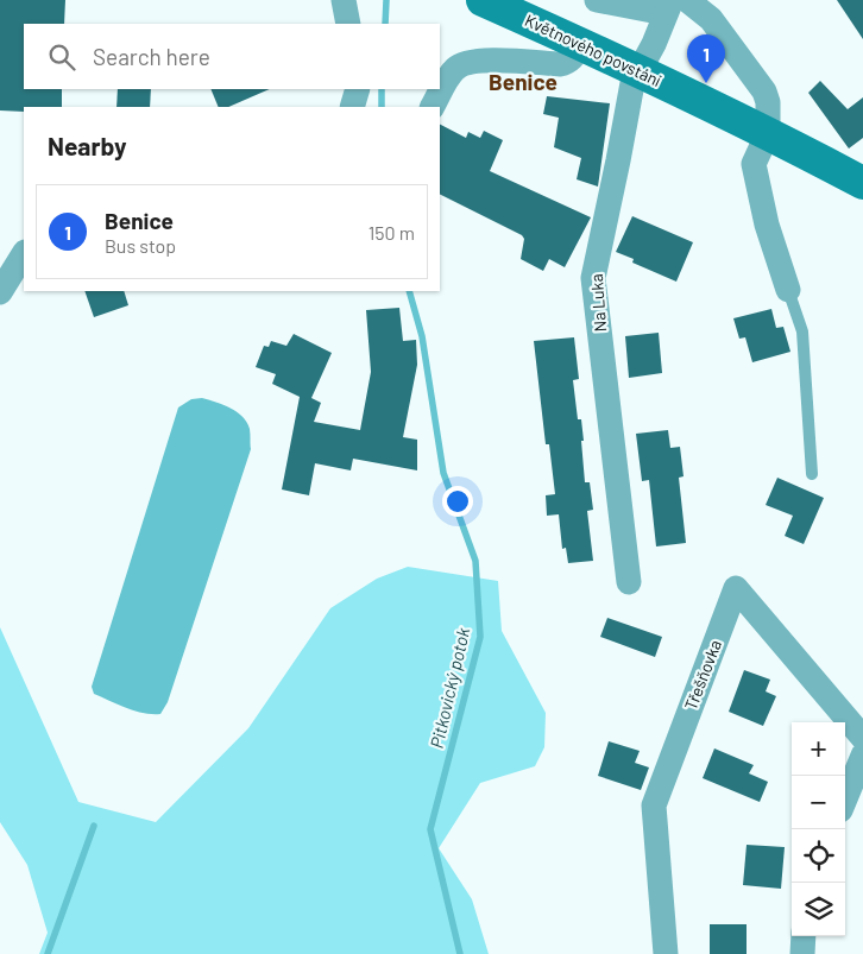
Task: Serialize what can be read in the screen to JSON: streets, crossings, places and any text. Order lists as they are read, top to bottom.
{
  "streets": {
    "street": ["Květnového povstání", "Na Luka", "Třešňovka"]
  },
  "crossings": [
    ["Květnového povstání", "Na Luka"]
  ],
  "districts": ["Benice"],
  "water": ["Pitkovický potok"],
  "page": {
    "search": "Search here",
    "pins": "1",
    "heading": "Nearby",
    "list": [
      {
        "mark": "1",
        "name": "Benice",
        "note": "Bus stop",
        "value": "150 m"
      }
    ],
    "map_buttons": ["+", "−"]
  }
}
